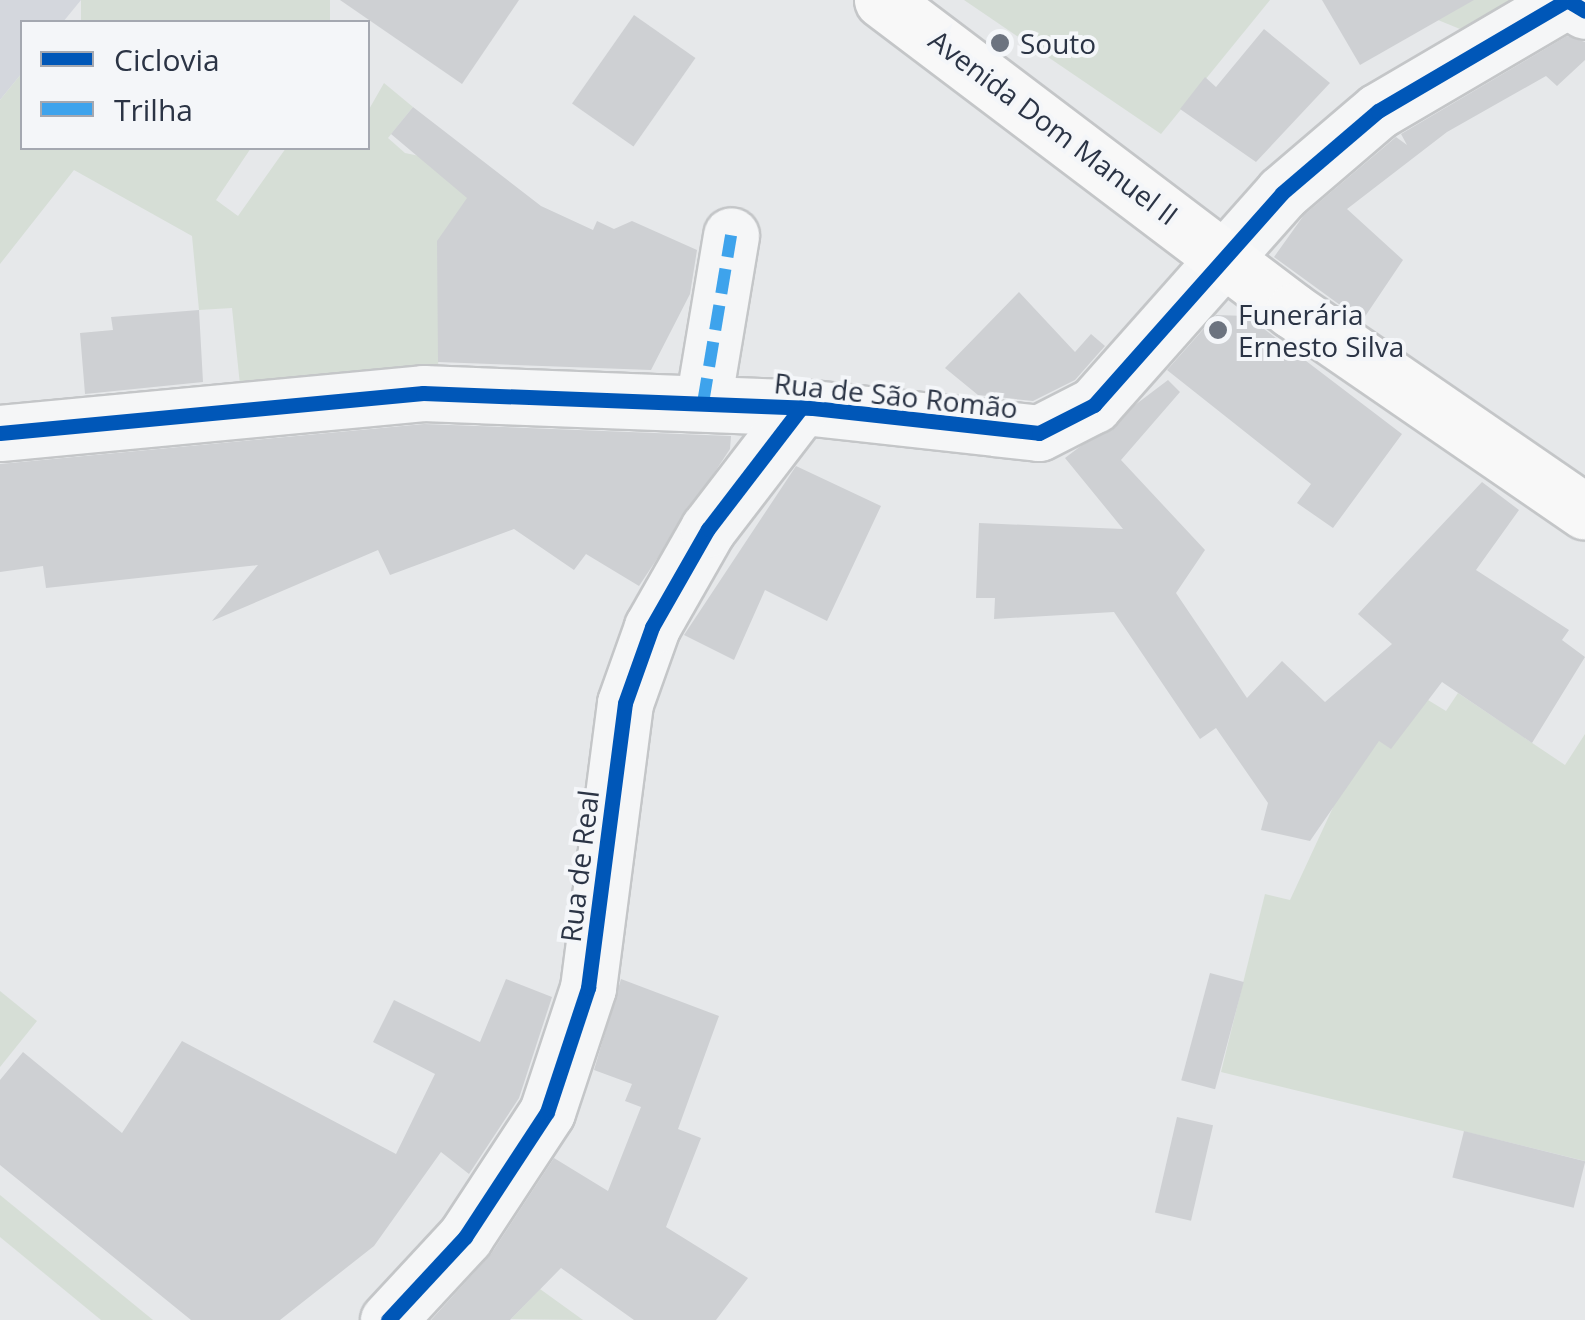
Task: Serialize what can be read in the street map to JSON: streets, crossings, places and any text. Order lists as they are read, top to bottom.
{
  "streets": {
    "main road": ["Avenida Dom Manuel II"],
    "street": ["Rua de São Romão", "Rua de Real"]
  },
  "crossings": [
    ["Avenida Dom Manuel II", "Rua de São Romão"],
    ["Rua de São Romão", "Rua de Real"]
  ],
  "places": ["Souto", "Funerária Ernesto Silva"],
  "legend": ["Ciclovia", "Trilha"]
}
